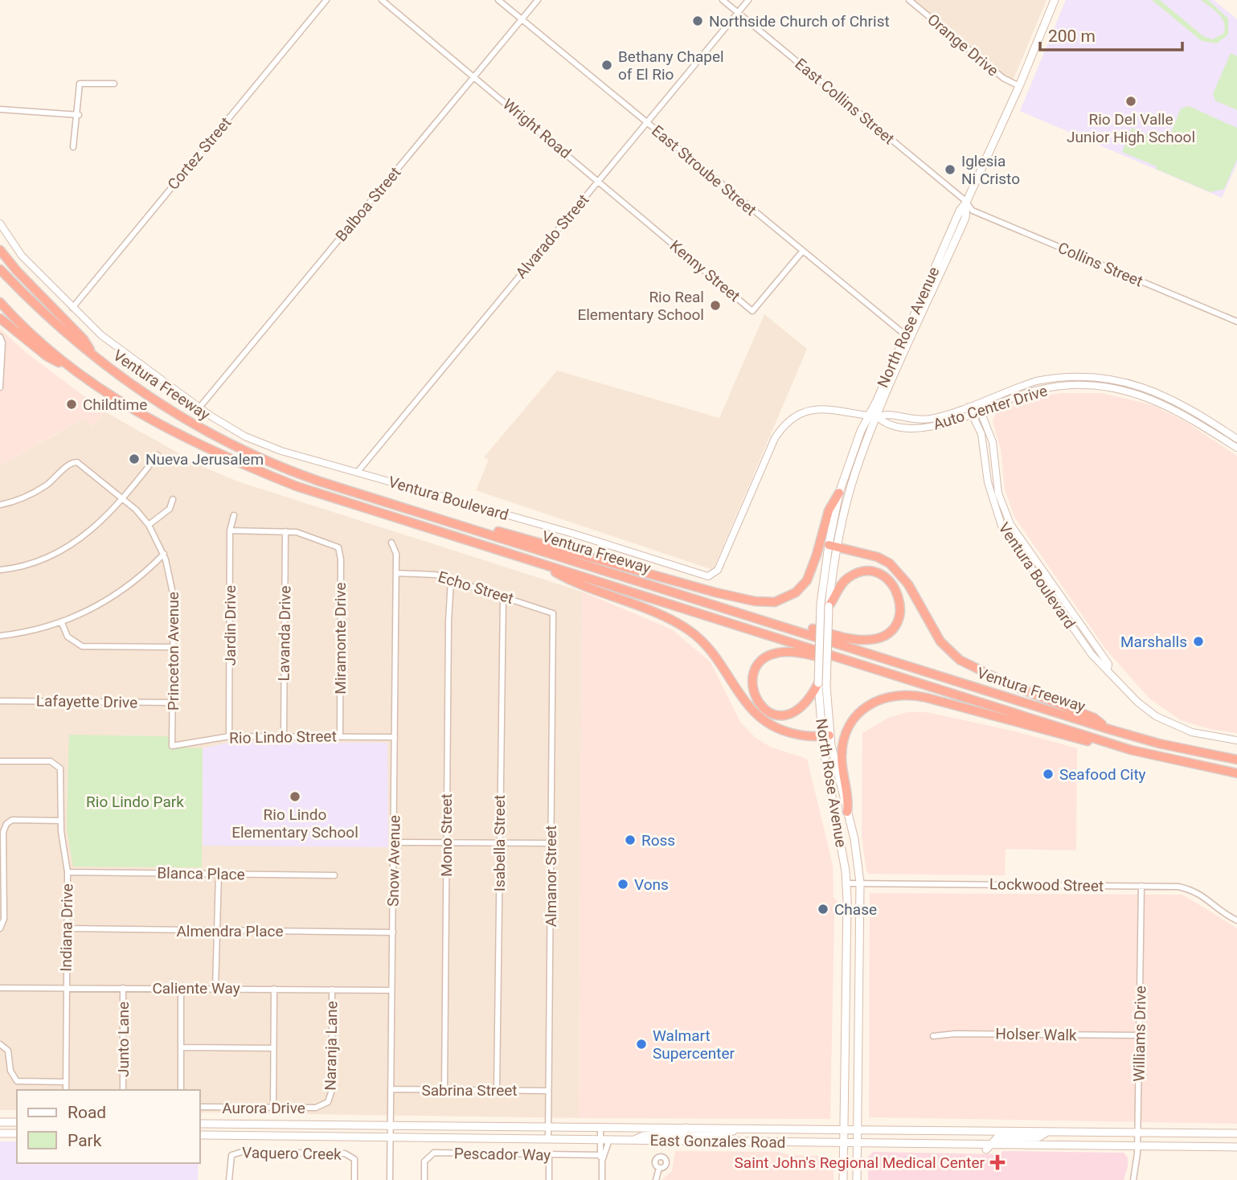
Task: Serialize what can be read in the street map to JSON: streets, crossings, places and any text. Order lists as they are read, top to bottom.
{
  "streets": {
    "highway": ["Ventura Freeway"],
    "main road": ["North Rose Avenue", "East Gonzales Road"],
    "street": [
      "Orange Drive",
      "East Collins Street",
      "Wright Road",
      "Cortez Street",
      "East Stroube Street",
      "Balboa Street",
      "Alvarado Street",
      "Collins Street",
      "Kenny Street",
      "Auto Center Drive",
      "Ventura Boulevard",
      "Echo Street",
      "Jardin Drive",
      "Lavanda Drive",
      "Miramonte Drive",
      "Princeton Avenue",
      "Lafayette Drive",
      "Rio Lindo Street",
      "Mono Street",
      "Isabella Street",
      "Snow Avenue",
      "Blanca Place",
      "Almanor Street",
      "Lockwood Street",
      "Indiana Drive",
      "Almendra Place",
      "Caliente Way",
      "Williams Drive",
      "Holser Walk",
      "Junto Lane",
      "Naranja Lane",
      "Sabrina Street",
      "Aurora Drive",
      "Vaquero Creek",
      "Pescador Way"
    ]
  },
  "crossings": [
    ["Orange Drive", "North Rose Avenue"],
    ["East Collins Street", "Alvarado Street"],
    ["East Collins Street", "Collins Street"],
    ["East Collins Street", "North Rose Avenue"],
    ["Wright Road", "Balboa Street"],
    ["Wright Road", "Alvarado Street"],
    ["Wright Road", "Kenny Street"],
    ["Cortez Street", "Ventura Boulevard"],
    ["East Stroube Street", "Balboa Street"],
    ["East Stroube Street", "Alvarado Street"],
    ["East Stroube Street", "Kenny Street"],
    ["East Stroube Street", "North Rose Avenue"],
    ["Balboa Street", "Ventura Boulevard"],
    ["Alvarado Street", "Kenny Street"],
    ["Alvarado Street", "Ventura Boulevard"],
    ["Collins Street", "North Rose Avenue"],
    ["North Rose Avenue", "Auto Center Drive"],
    ["North Rose Avenue", "Ventura Boulevard"],
    ["North Rose Avenue", "Lockwood Street"],
    ["North Rose Avenue", "East Gonzales Road"],
    ["Auto Center Drive", "Ventura Boulevard"],
    ["Echo Street", "Mono Street"],
    ["Echo Street", "Isabella Street"],
    ["Echo Street", "Snow Avenue"],
    ["Echo Street", "Almanor Street"],
    ["Jardin Drive", "Rio Lindo Street"],
    ["Lavanda Drive", "Miramonte Drive"],
    ["Lavanda Drive", "Rio Lindo Street"],
    ["Miramonte Drive", "Rio Lindo Street"],
    ["Princeton Avenue", "Lafayette Drive"],
    ["Princeton Avenue", "Rio Lindo Street"],
    ["Rio Lindo Street", "Snow Avenue"],
    ["Mono Street", "Sabrina Street"],
    ["Isabella Street", "Sabrina Street"],
    ["Snow Avenue", "Almendra Place"],
    ["Snow Avenue", "Caliente Way"],
    ["Snow Avenue", "Sabrina Street"],
    ["Snow Avenue", "East Gonzales Road"],
    ["Blanca Place", "Indiana Drive"],
    ["Almanor Street", "Sabrina Street"],
    ["Almanor Street", "East Gonzales Road"],
    ["Lockwood Street", "Williams Drive"],
    ["Indiana Drive", "Almendra Place"],
    ["Indiana Drive", "Caliente Way"],
    ["Caliente Way", "Junto Lane"],
    ["Caliente Way", "Naranja Lane"],
    ["Williams Drive", "Holser Walk"],
    ["Williams Drive", "East Gonzales Road"],
    ["Naranja Lane", "Aurora Drive"]
  ],
  "parks": ["Rio Lindo Park"],
  "places": {
    "other": [
      "Northside Church of Christ",
      "Bethany Chapel of El Rio",
      "Rio Del Valle Junior High School",
      "Iglesia Ni Cristo",
      "Rio Real Elementary School",
      "Childtime",
      "Nueva Jerusalem",
      "Marshalls",
      "Seafood City",
      "Rio Lindo Elementary School",
      "Ross",
      "Vons",
      "Chase",
      "Walmart Supercenter"
    ],
    "health": ["Saint John's Regional Medical Center"]
  },
  "legend": ["Road", "Park"],
  "scale_bar": "200 m"
}
